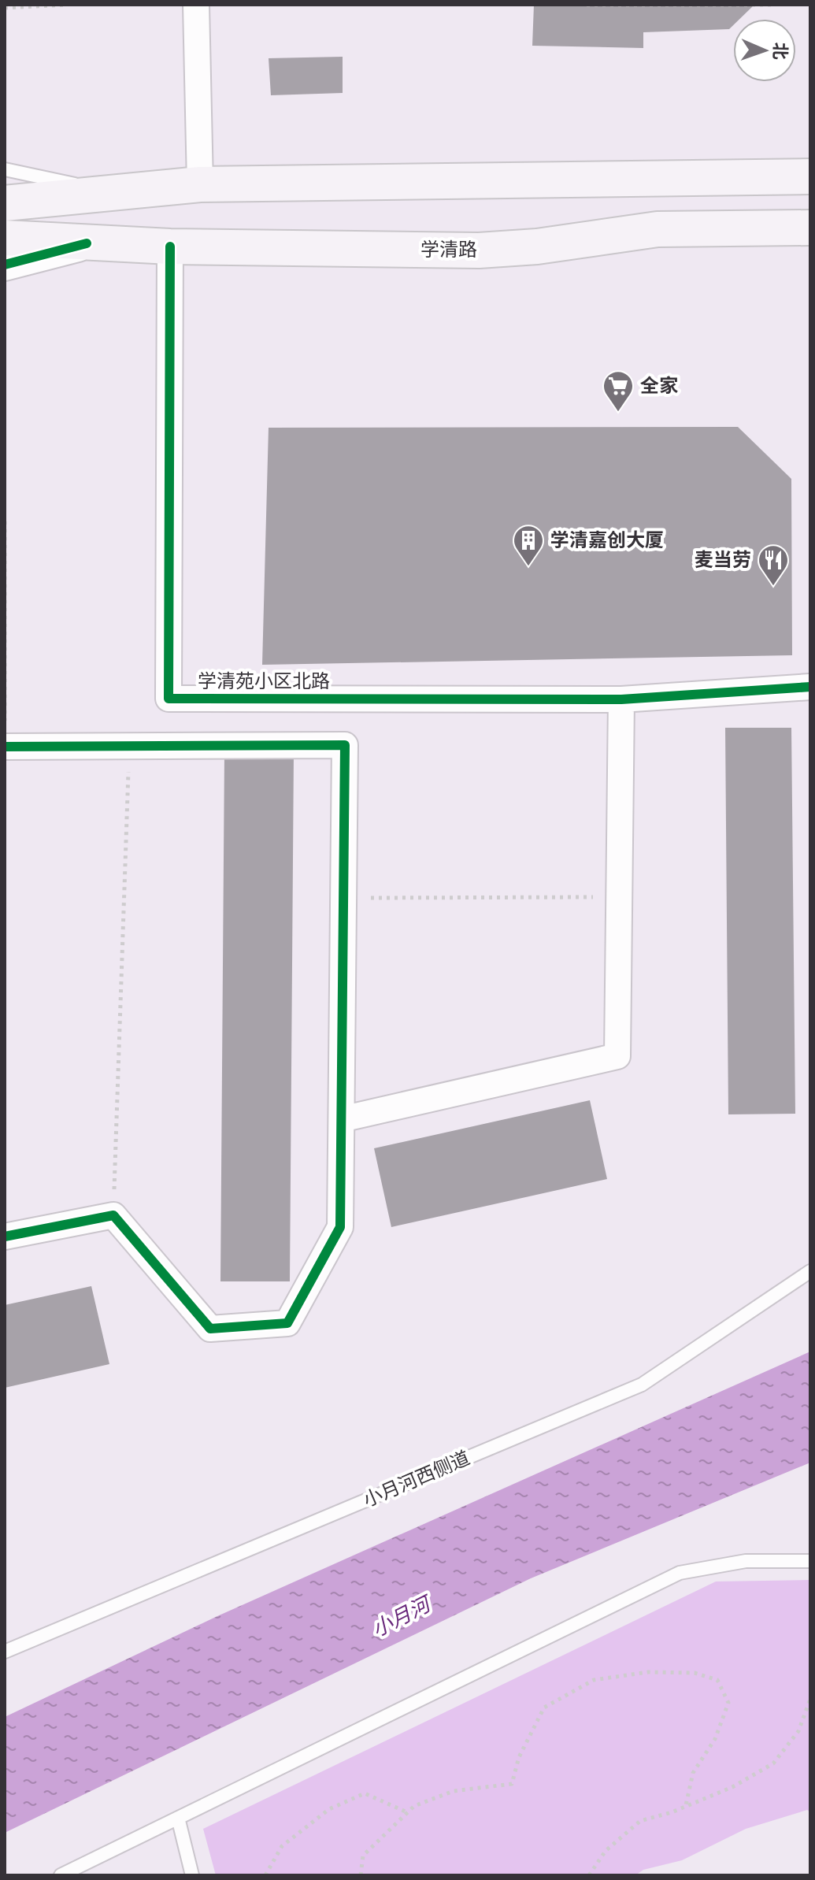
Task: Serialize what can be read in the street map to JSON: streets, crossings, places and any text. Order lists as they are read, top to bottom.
{
  "streets": {
    "main road": ["学清路"],
    "street": ["学清苑小区北路"],
    "lane": ["小月河西侧道"]
  },
  "crossings": [
    ["学清路", "学清苑小区北路"]
  ],
  "water": ["小月河"],
  "places": {
    "supermarket": ["全家"],
    "building": ["学清嘉创大厦"],
    "restaurant": ["麦当劳"]
  },
  "north": "right"
}
